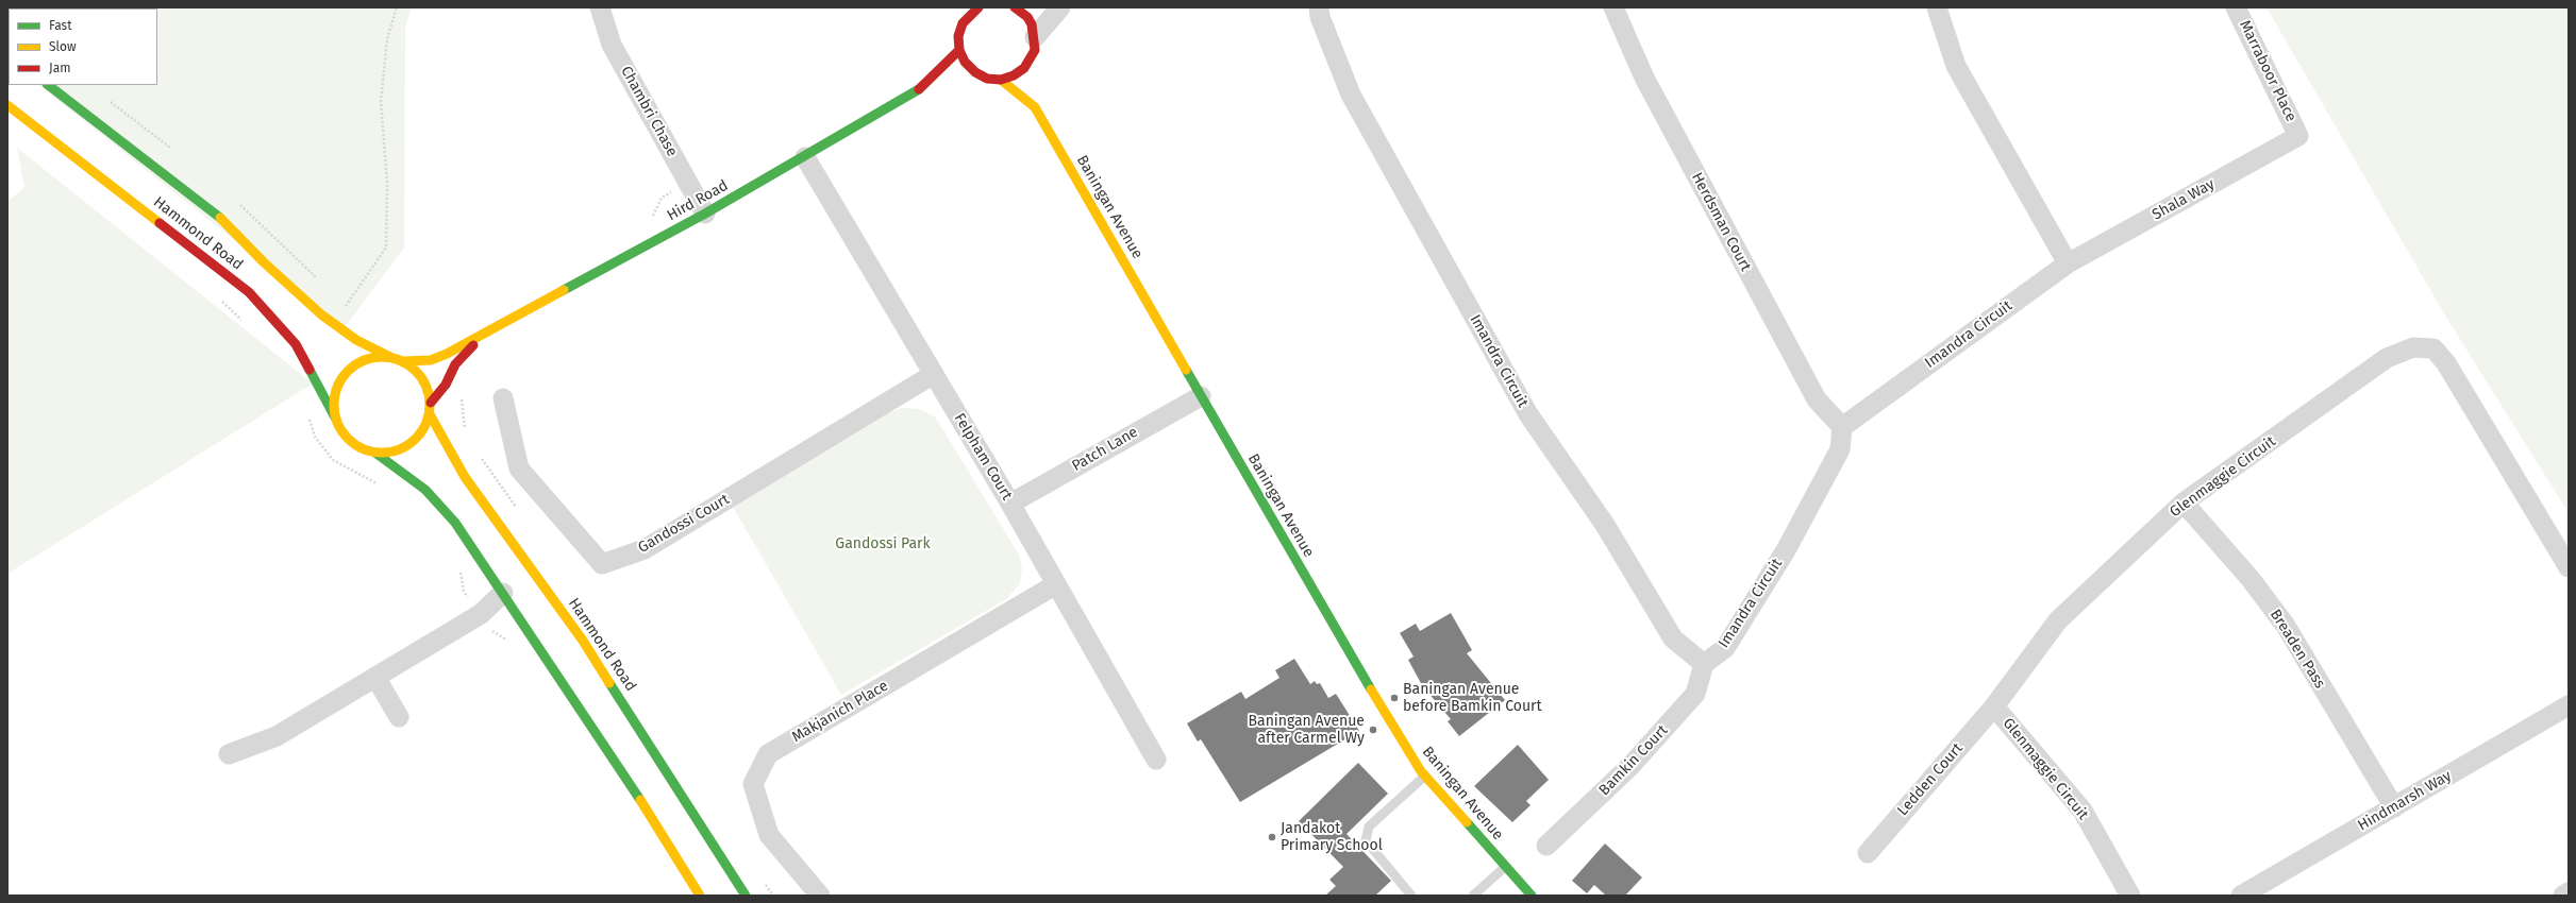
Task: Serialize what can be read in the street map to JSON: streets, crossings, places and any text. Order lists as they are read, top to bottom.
{
  "streets": {
    "main road": ["Hird Road", "Baningan Avenue", "Hammond Road"],
    "street": [
      "Marraboor Place",
      "Chambri Chase",
      "Shala Way",
      "Herdsman Court",
      "Imandra Circuit",
      "Patch Lane",
      "Felpham Court",
      "Glenmaggie Circuit",
      "Gandossi Court",
      "Breaden Pass",
      "Makjanich Place",
      "Bamkin Court",
      "Ledden Court",
      "Hindmarsh Way"
    ]
  },
  "crossings": [
    ["Marraboor Place", "Shala Way"],
    ["Chambri Chase", "Hird Road"],
    ["Shala Way", "Imandra Circuit"],
    ["Hird Road", "Hammond Road"],
    ["Hird Road", "Felpham Court"],
    ["Baningan Avenue", "Patch Lane"],
    ["Herdsman Court", "Imandra Circuit"],
    ["Imandra Circuit", "Bamkin Court"],
    ["Patch Lane", "Felpham Court"],
    ["Felpham Court", "Gandossi Court"],
    ["Felpham Court", "Makjanich Place"],
    ["Glenmaggie Circuit", "Breaden Pass"],
    ["Glenmaggie Circuit", "Ledden Court"],
    ["Breaden Pass", "Hindmarsh Way"]
  ],
  "parks": ["Gandossi Park"],
  "places": ["Baningan Avenue before Bamkin Court", "Baningan Avenue after Carmel Wy", "Jandakot Primary School"],
  "legend": ["Fast", "Slow", "Jam"]
}
